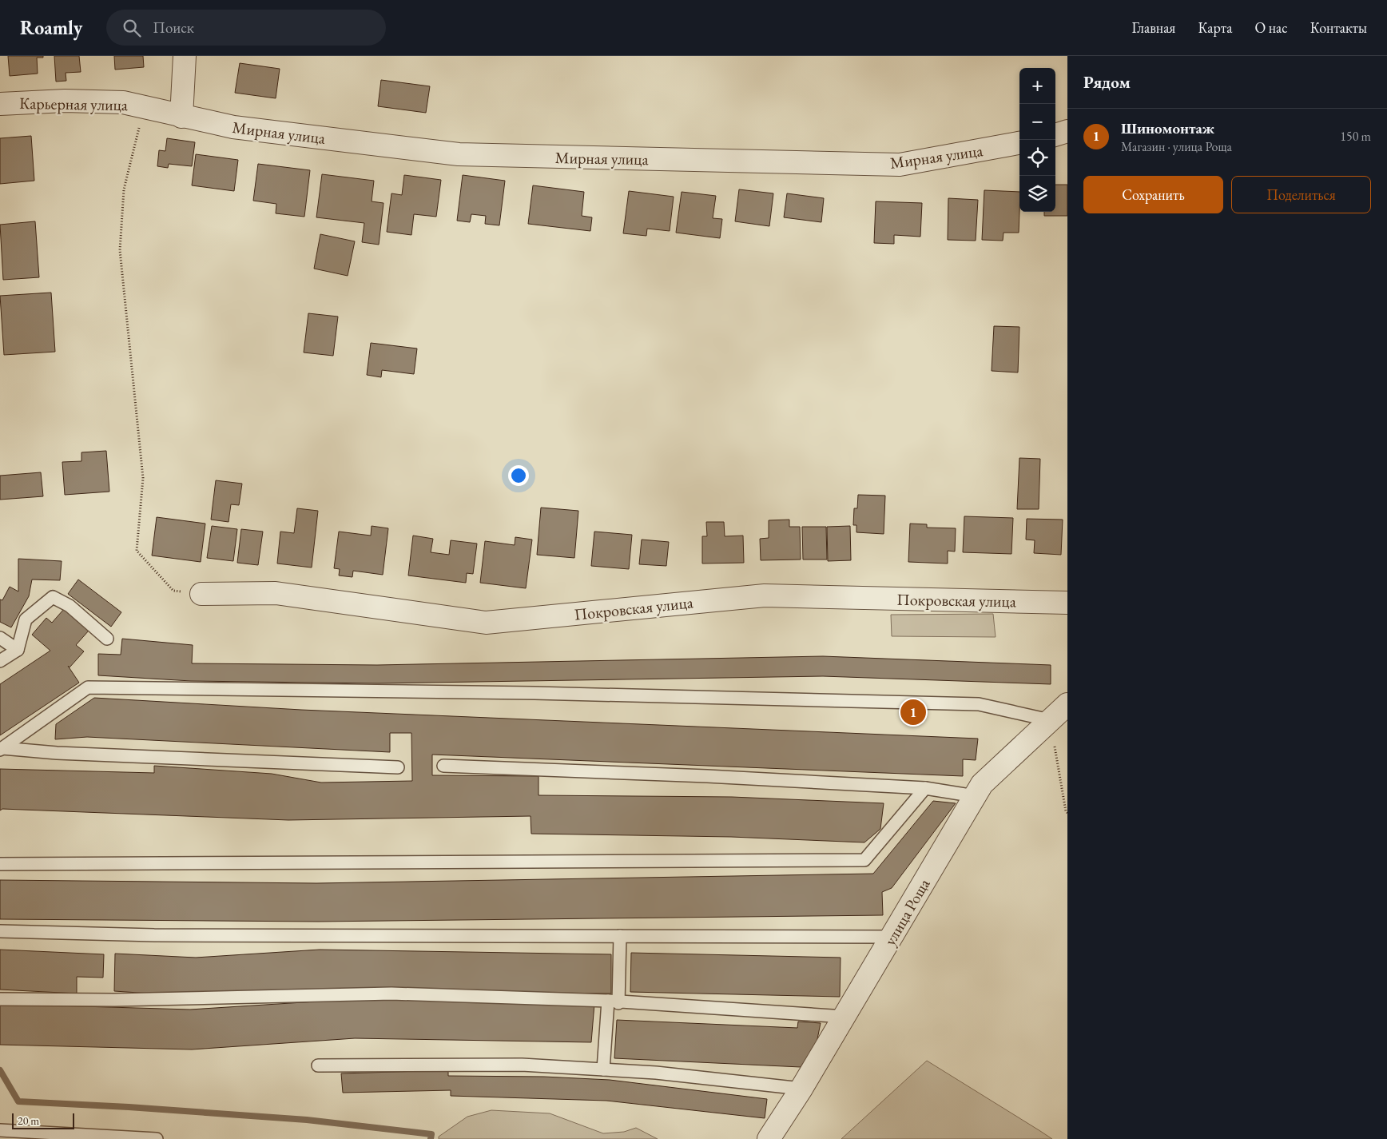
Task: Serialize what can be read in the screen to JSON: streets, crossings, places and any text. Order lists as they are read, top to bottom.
{
  "streets": {
    "street": [
      "Карьерная улица",
      "Мирная улица",
      "Покровская улица",
      "улица Роща"
    ]
  },
  "crossings": [
    ["Карьерная улица", "Мирная улица"]
  ],
  "scale_bar": "20 m",
  "page": {
    "header": "Roamly",
    "search": "Поиск",
    "nav": [
      "Главная",
      "Карта",
      "О нас",
      "Контакты"
    ],
    "heading": "Рядом",
    "map_buttons": ["+", "−"],
    "list": [
      {
        "mark": "1",
        "name": "Шиномонтаж",
        "note": "Магазин · улица Роща",
        "value": "150 m"
      }
    ],
    "buttons": ["Сохранить", "Поделиться"],
    "pins": "1",
    "scale": "20 m"
  }
}
